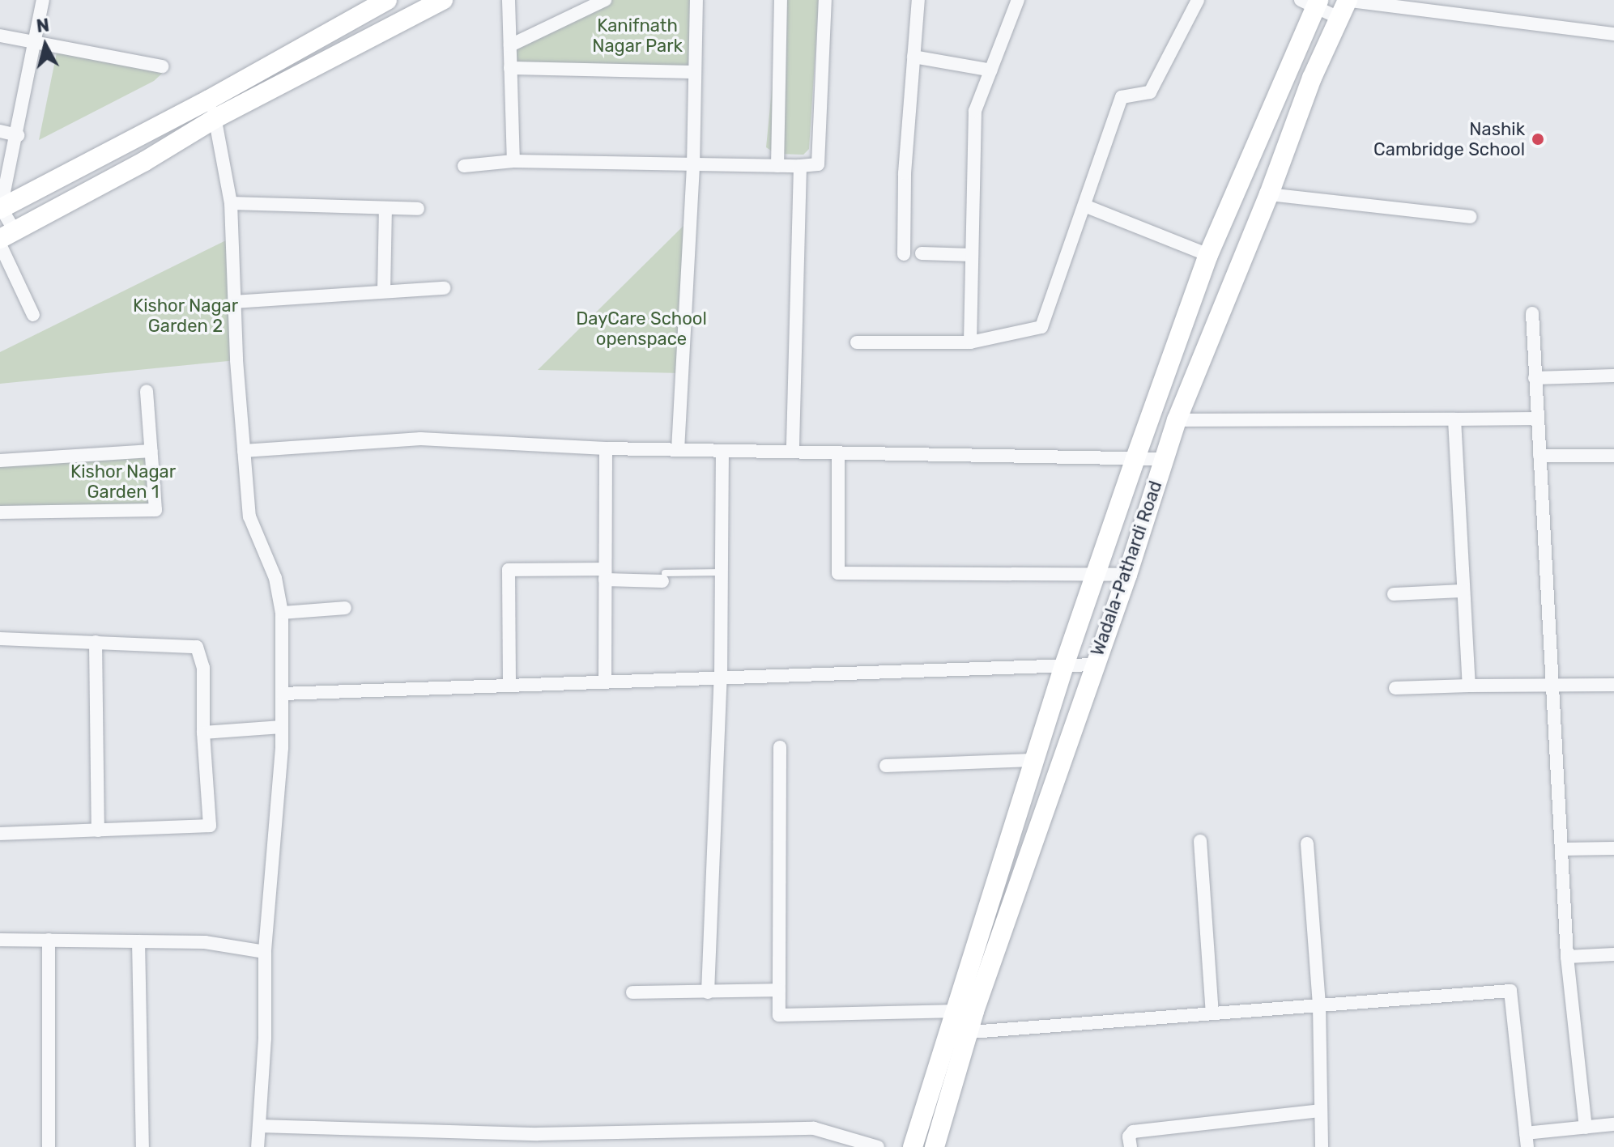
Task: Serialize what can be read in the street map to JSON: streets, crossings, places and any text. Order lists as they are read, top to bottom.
{
  "streets": {
    "main road": ["Wadala-Pathardi Road"]
  },
  "parks": [
    "Kanifnath Nagar Park",
    "Kishor Nagar Garden 2",
    "DayCare School openspace",
    "Kishor Nagar Garden 1"
  ],
  "places": ["Nashik Cambridge School"],
  "north": "top"
}
